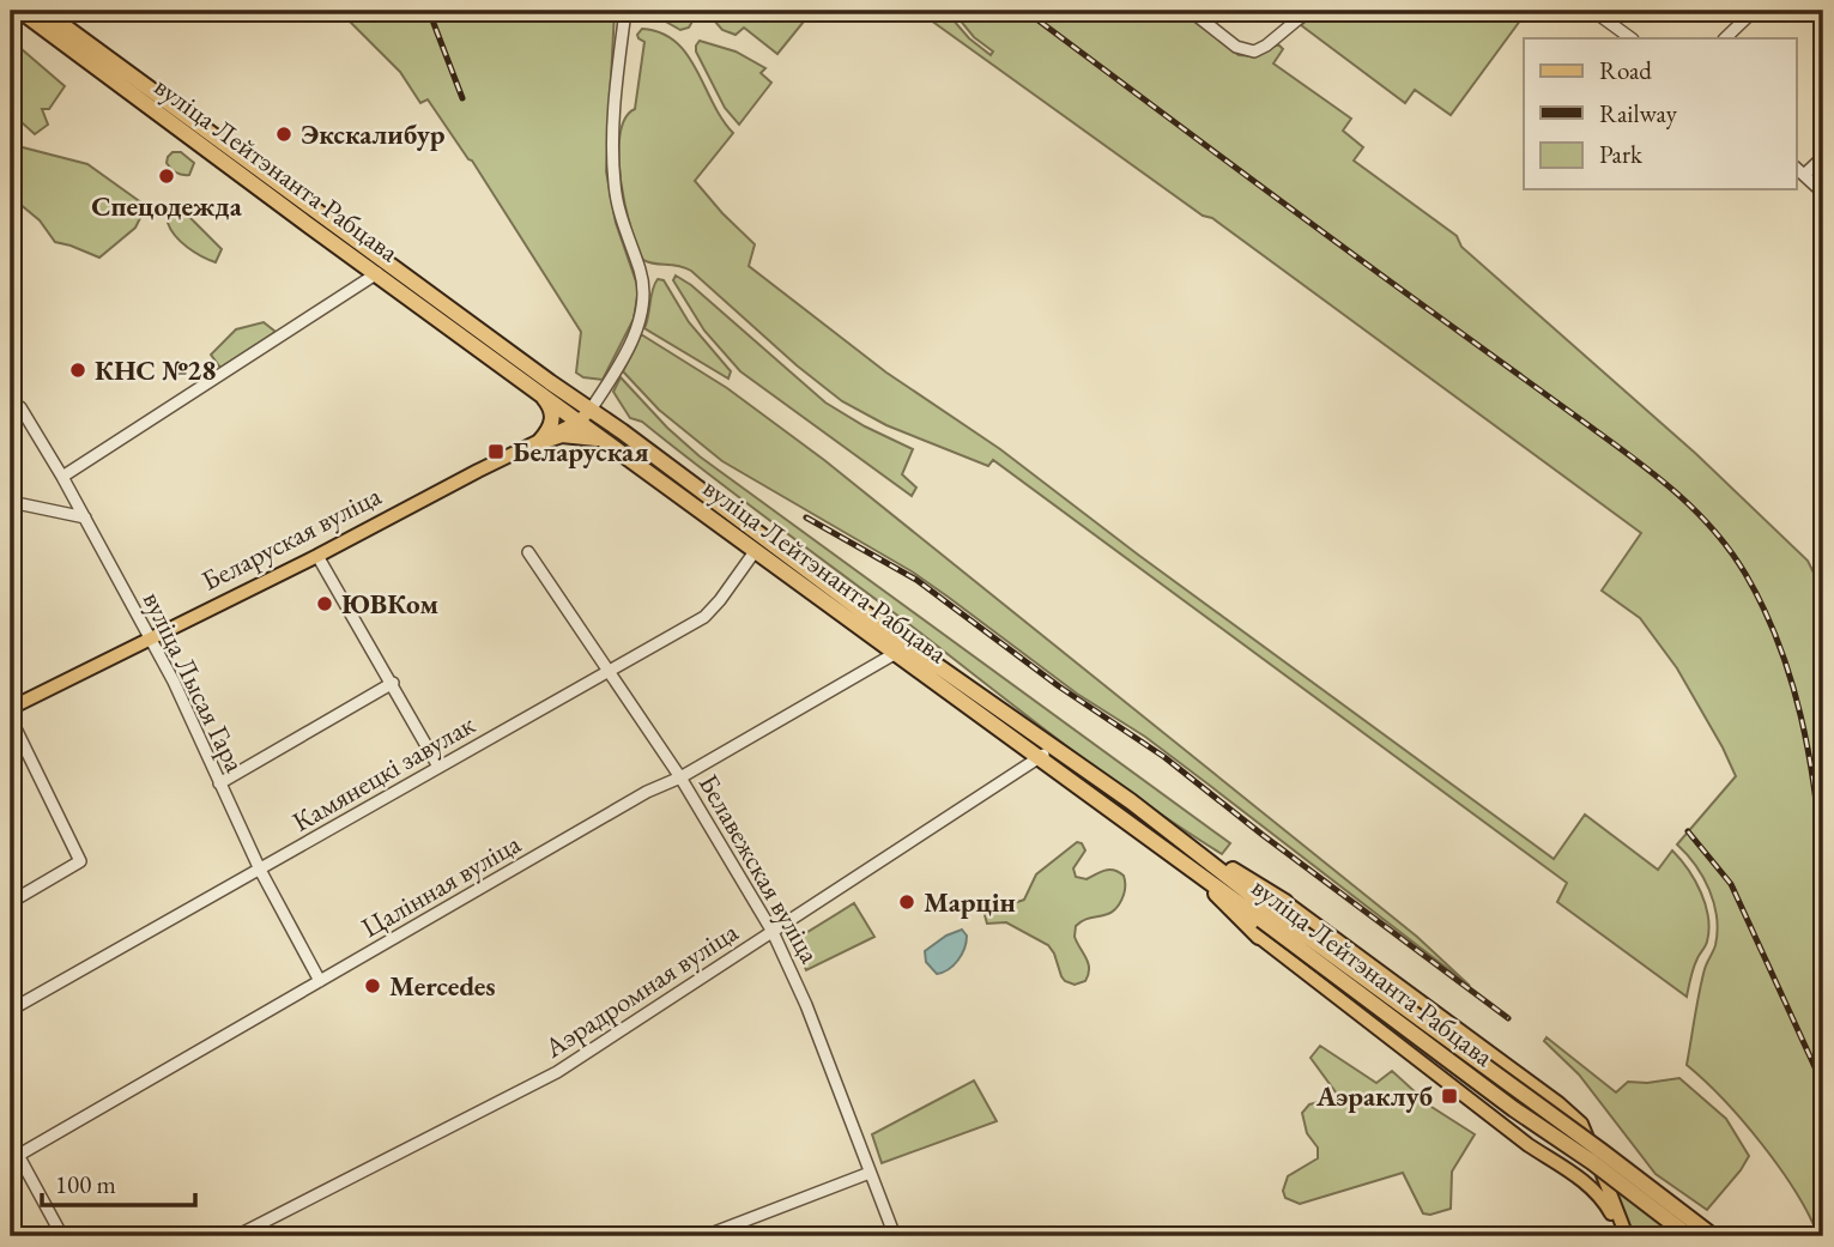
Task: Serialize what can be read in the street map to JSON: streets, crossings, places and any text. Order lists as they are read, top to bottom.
{
  "streets": {
    "highway": ["вуліца Лейтэнанта Рабцава"],
    "main road": ["Беларуская вуліца"],
    "street": [
      "вуліца Лысая Гара",
      "Камянецкі завулак",
      "Белавежская вуліца",
      "Цалінная вуліца",
      "Аэрадромная вуліца"
    ]
  },
  "crossings": [
    ["вуліца Лейтэнанта Рабцава", "Беларуская вуліца"],
    ["вуліца Лейтэнанта Рабцава", "Камянецкі завулак"],
    ["вуліца Лейтэнанта Рабцава", "Цалінная вуліца"],
    ["вуліца Лейтэнанта Рабцава", "Аэрадромная вуліца"],
    ["Беларуская вуліца", "вуліца Лысая Гара"],
    ["вуліца Лысая Гара", "Камянецкі завулак"],
    ["вуліца Лысая Гара", "Цалінная вуліца"],
    ["Камянецкі завулак", "Белавежская вуліца"],
    ["Белавежская вуліца", "Цалінная вуліца"],
    ["Белавежская вуліца", "Аэрадромная вуліца"]
  ],
  "places": {
    "other": [
      "Экскалибур",
      "Спецодежда",
      "КНС №28",
      "ЮВКом",
      "Марцін",
      "Mercedes"
    ],
    "transit": ["Беларуская", "Аэраклуб"]
  },
  "legend": ["Road", "Railway", "Park"],
  "scale_bar": "100 m"
}
